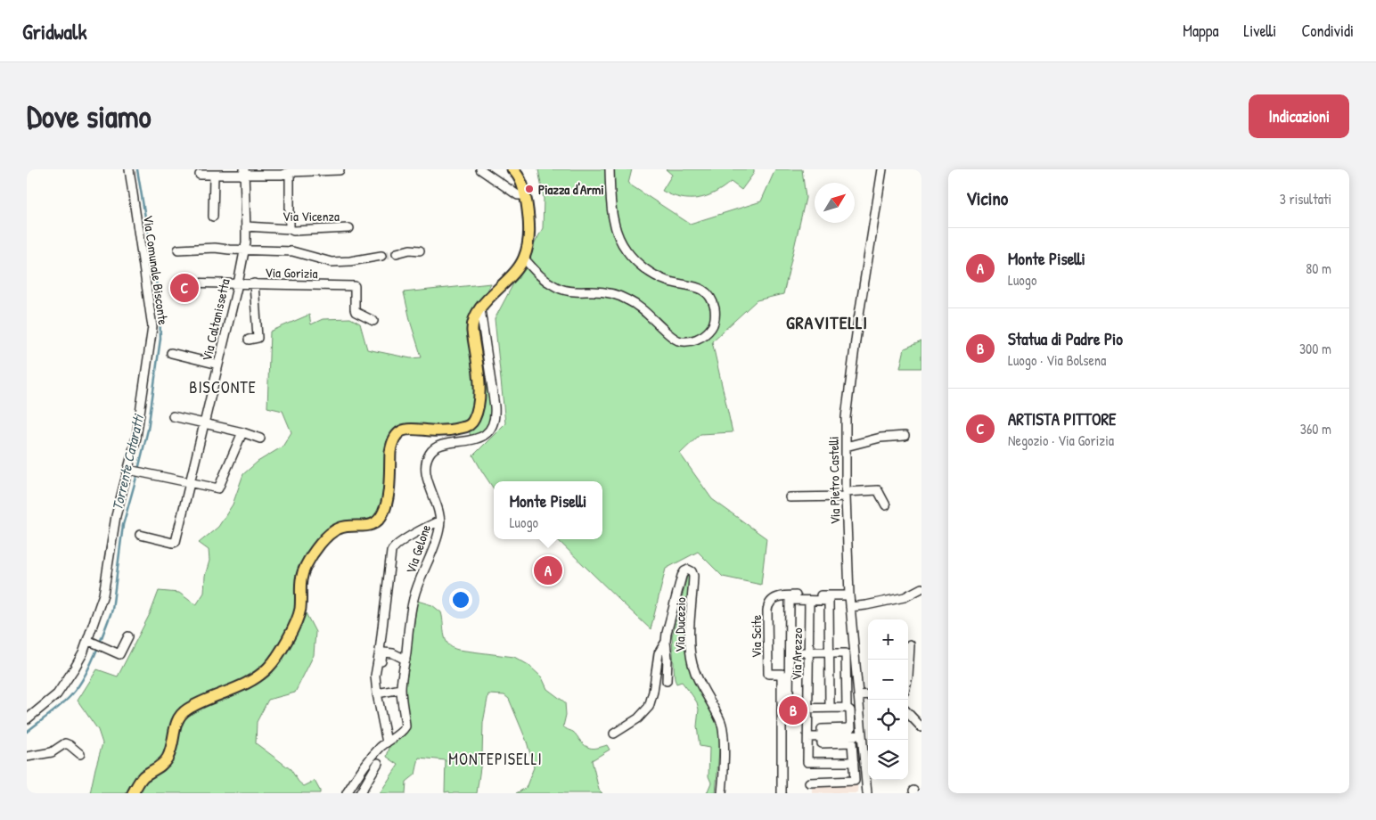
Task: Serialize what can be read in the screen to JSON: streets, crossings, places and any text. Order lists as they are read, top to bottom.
{
  "streets": {
    "street": [
      "Via Vicenza",
      "Via Comunale Bisconte",
      "Via Gorizia",
      "Via Caltanissetta",
      "Via Pietro Castelli",
      "Via Gelone",
      "Via Ducezio",
      "Via Scite",
      "Via Arezzo"
    ]
  },
  "crossings": [
    ["Via Vicenza", "Via Caltanissetta"],
    ["Via Gorizia", "Via Caltanissetta"],
    ["Via Pietro Castelli", "Via Scite"]
  ],
  "districts": ["GRAVITELLI", "BISCONTE", "MONTEPISELLI"],
  "water": ["Torrente Cataratti"],
  "places": ["Piazza d'Armi"],
  "north": "top right",
  "page": {
    "header": "Gridwalk",
    "nav": ["Mappa", "Livelli", "Condividi"],
    "buttons": "Indicazioni",
    "title": "Dove siamo",
    "heading": ["Vicino", "3 risultati"],
    "list": [
      {
        "mark": "A",
        "name": "Monte Piselli",
        "note": "Luogo",
        "value": "80 m"
      },
      {
        "mark": "B",
        "name": "Statua di Padre Pio",
        "note": "Luogo · Via Bolsena",
        "value": "300 m"
      },
      {
        "mark": "C",
        "name": "ARTISTA PITTORE",
        "note": "Negozio · Via Gorizia",
        "value": "360 m"
      }
    ],
    "pins": ["C", "A", "B"],
    "popup": ["Monte Piselli", "Luogo"],
    "map_buttons": ["+", "−"]
  }
}
